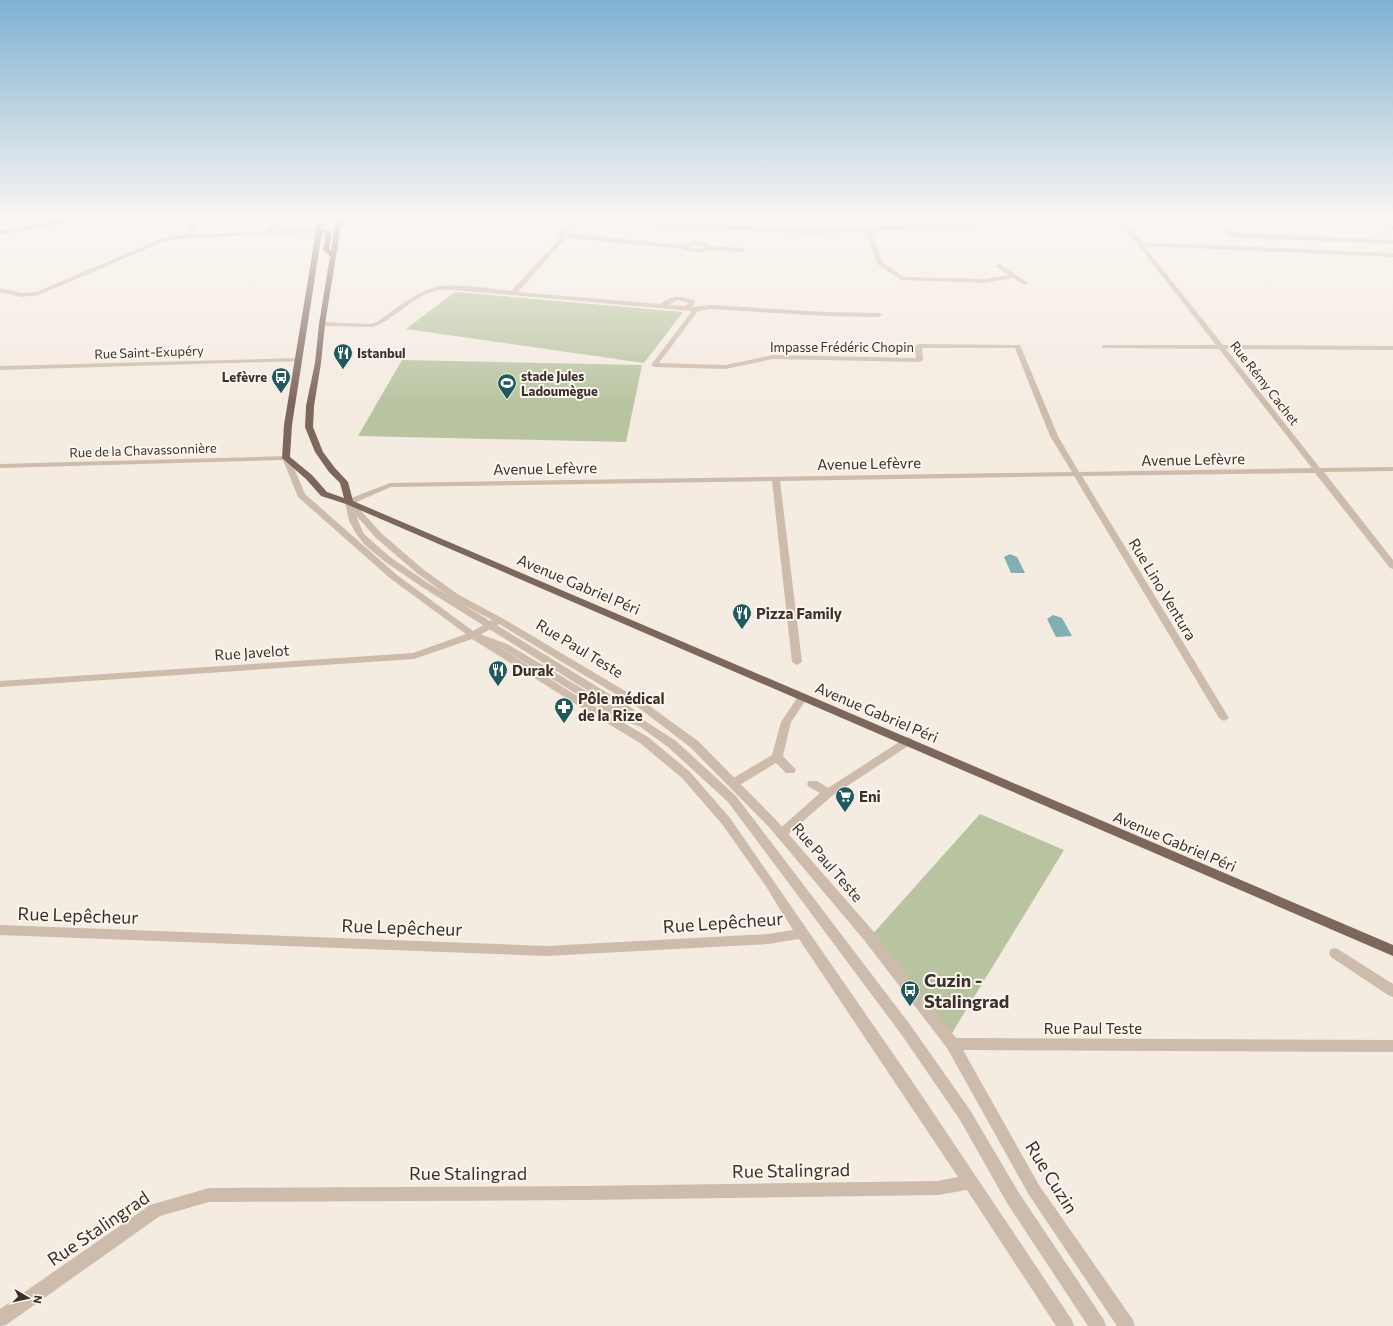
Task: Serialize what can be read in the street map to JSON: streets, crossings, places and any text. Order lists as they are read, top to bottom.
{
  "streets": {
    "main road": ["Avenue Gabriel Péri"],
    "street": [
      "Impasse Frédéric Chopin",
      "Rue Saint-Exupéry",
      "Rue Rémy Cachet",
      "Rue de la Chavassonnière",
      "Avenue Lefèvre",
      "Rue Lino Ventura",
      "Rue Paul Teste",
      "Rue Javelot",
      "Rue Lepêcheur",
      "Rue Stalingrad",
      "Rue Cuzin"
    ]
  },
  "crossings": [
    ["Impasse Frédéric Chopin", "Avenue Lefèvre"],
    ["Impasse Frédéric Chopin", "Rue Lino Ventura"],
    ["Rue Rémy Cachet", "Avenue Lefèvre"],
    ["Rue de la Chavassonnière", "Avenue Gabriel Péri"],
    ["Avenue Lefèvre", "Avenue Gabriel Péri"],
    ["Avenue Lefèvre", "Rue Lino Ventura"],
    ["Avenue Lefèvre", "Rue Paul Teste"],
    ["Avenue Gabriel Péri", "Rue Paul Teste"],
    ["Rue Paul Teste", "Rue Javelot"],
    ["Rue Paul Teste", "Rue Cuzin"]
  ],
  "places": {
    "restaurant": ["Istanbul", "Pizza Family", "Durak"],
    "bus stop": ["Lefèvre", "Cuzin - Stalingrad"],
    "sports": ["stade Jules Ladoumègue"],
    "pharmacy": ["Pôle médical de la Rize"],
    "supermarket": ["Eni"]
  },
  "north": "right"
}
